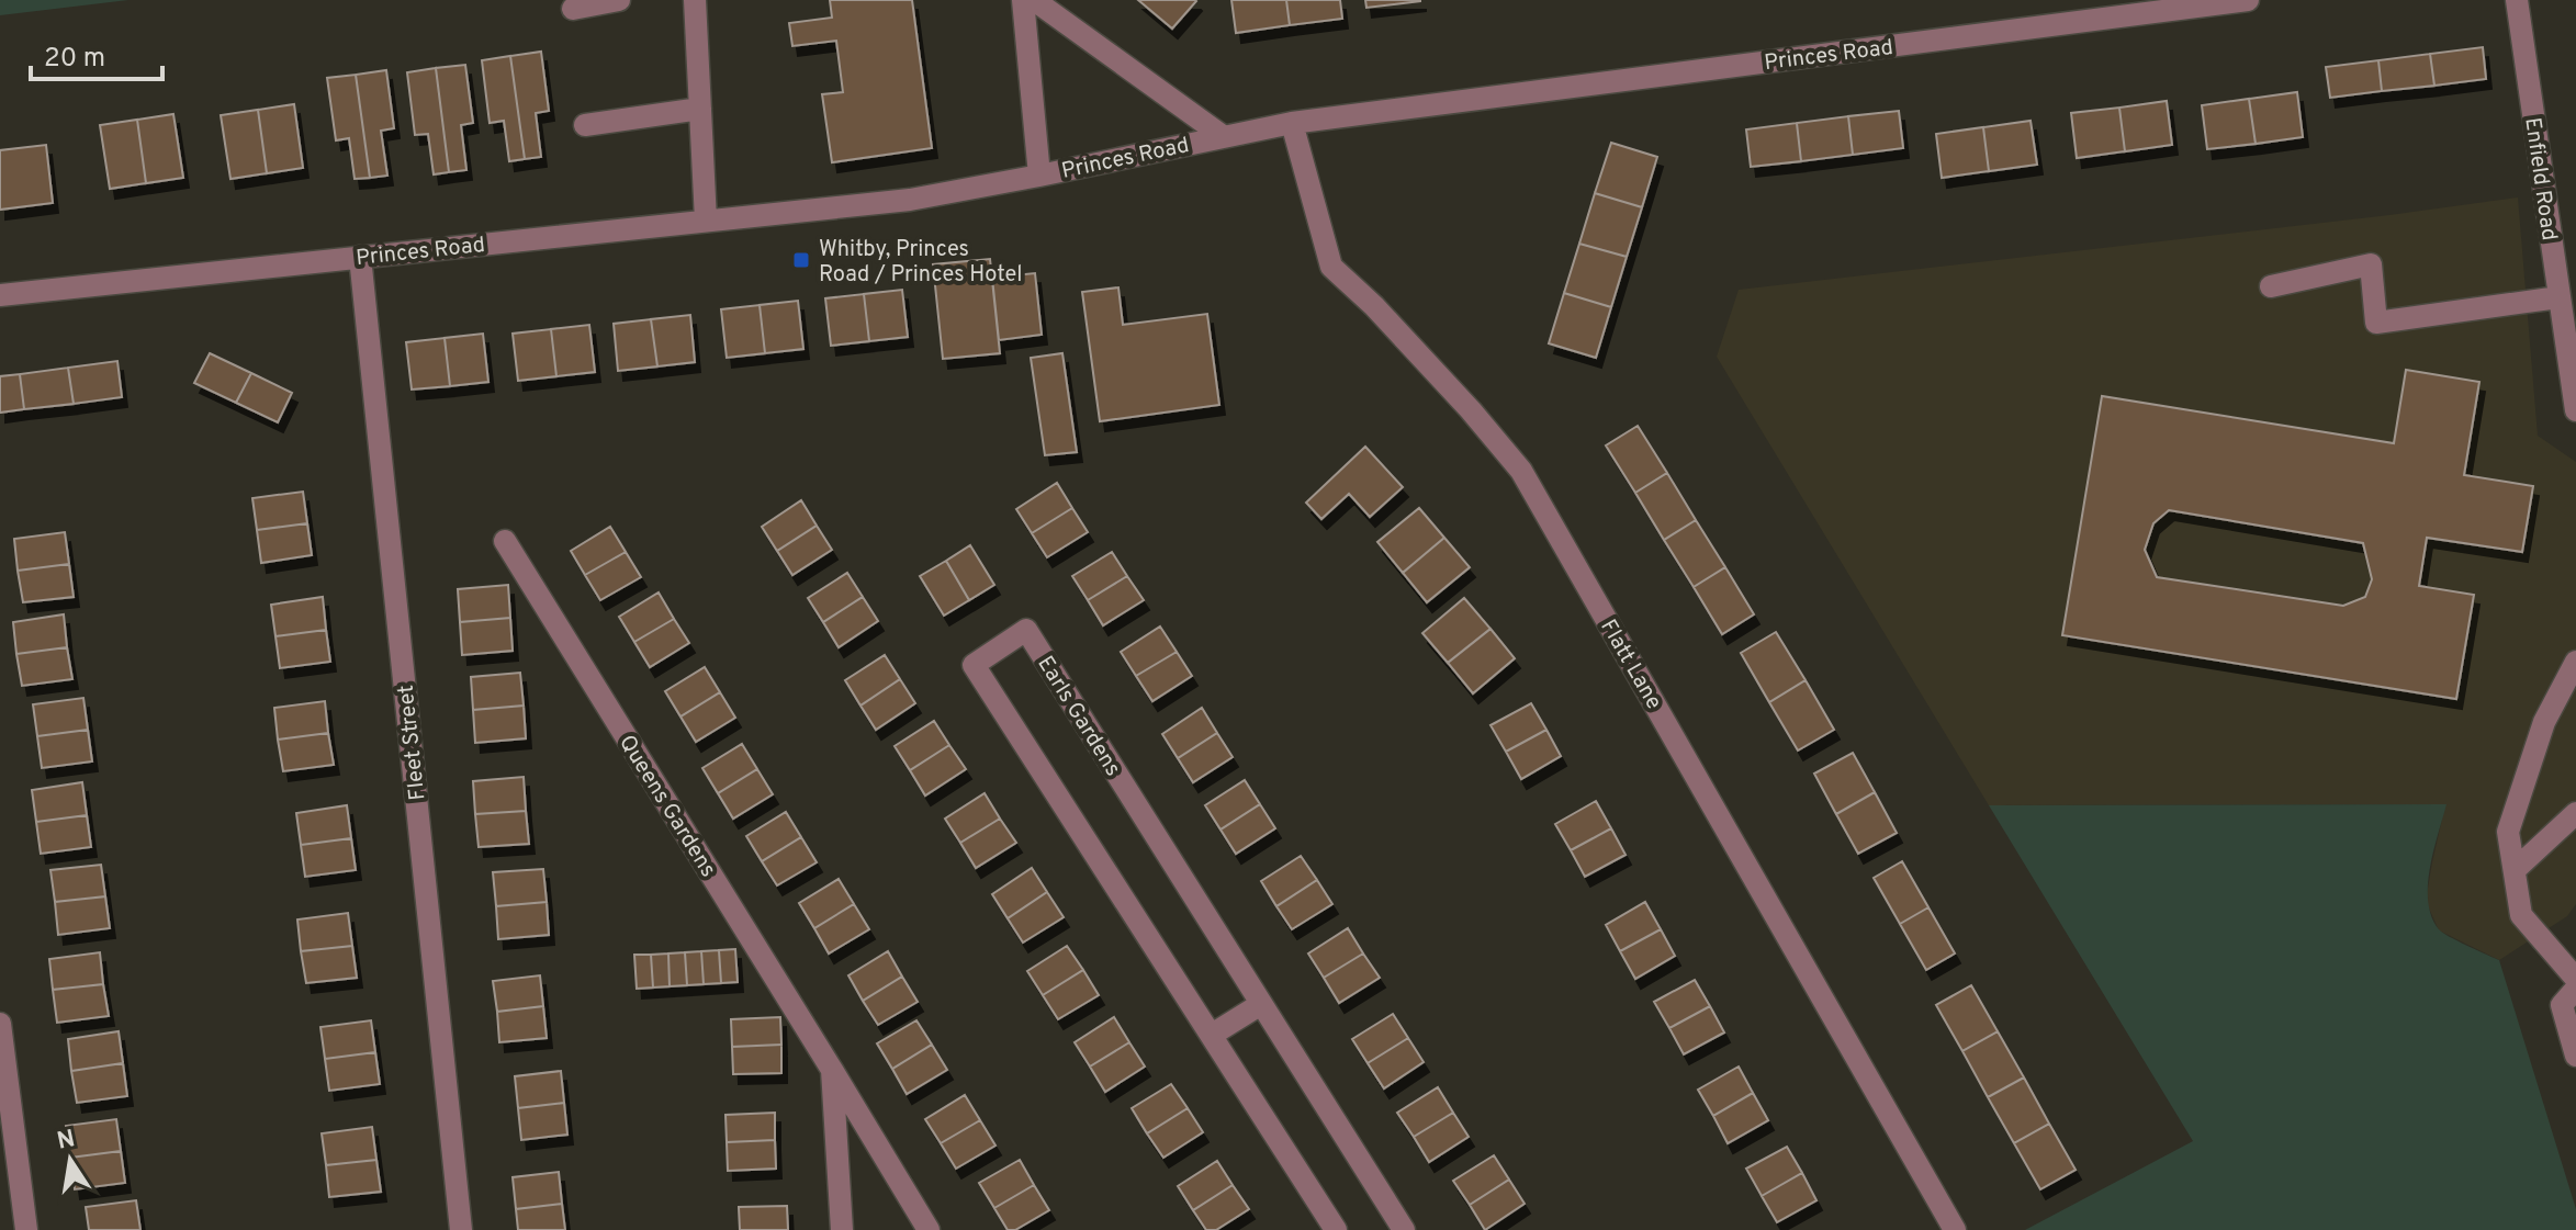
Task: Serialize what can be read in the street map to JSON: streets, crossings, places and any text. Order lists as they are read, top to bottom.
{
  "streets": {
    "street": [
      "Princes Road",
      "Enfield Road",
      "Flatt Lane",
      "Earls Gardens",
      "Fleet Street",
      "Queens Gardens"
    ]
  },
  "crossings": [
    ["Princes Road", "Flatt Lane"],
    ["Princes Road", "Fleet Street"]
  ],
  "places": {
    "transit": ["Whitby, Princes Road / Princes Hotel"]
  },
  "scale_bar": "20 m",
  "north": "top"
}
